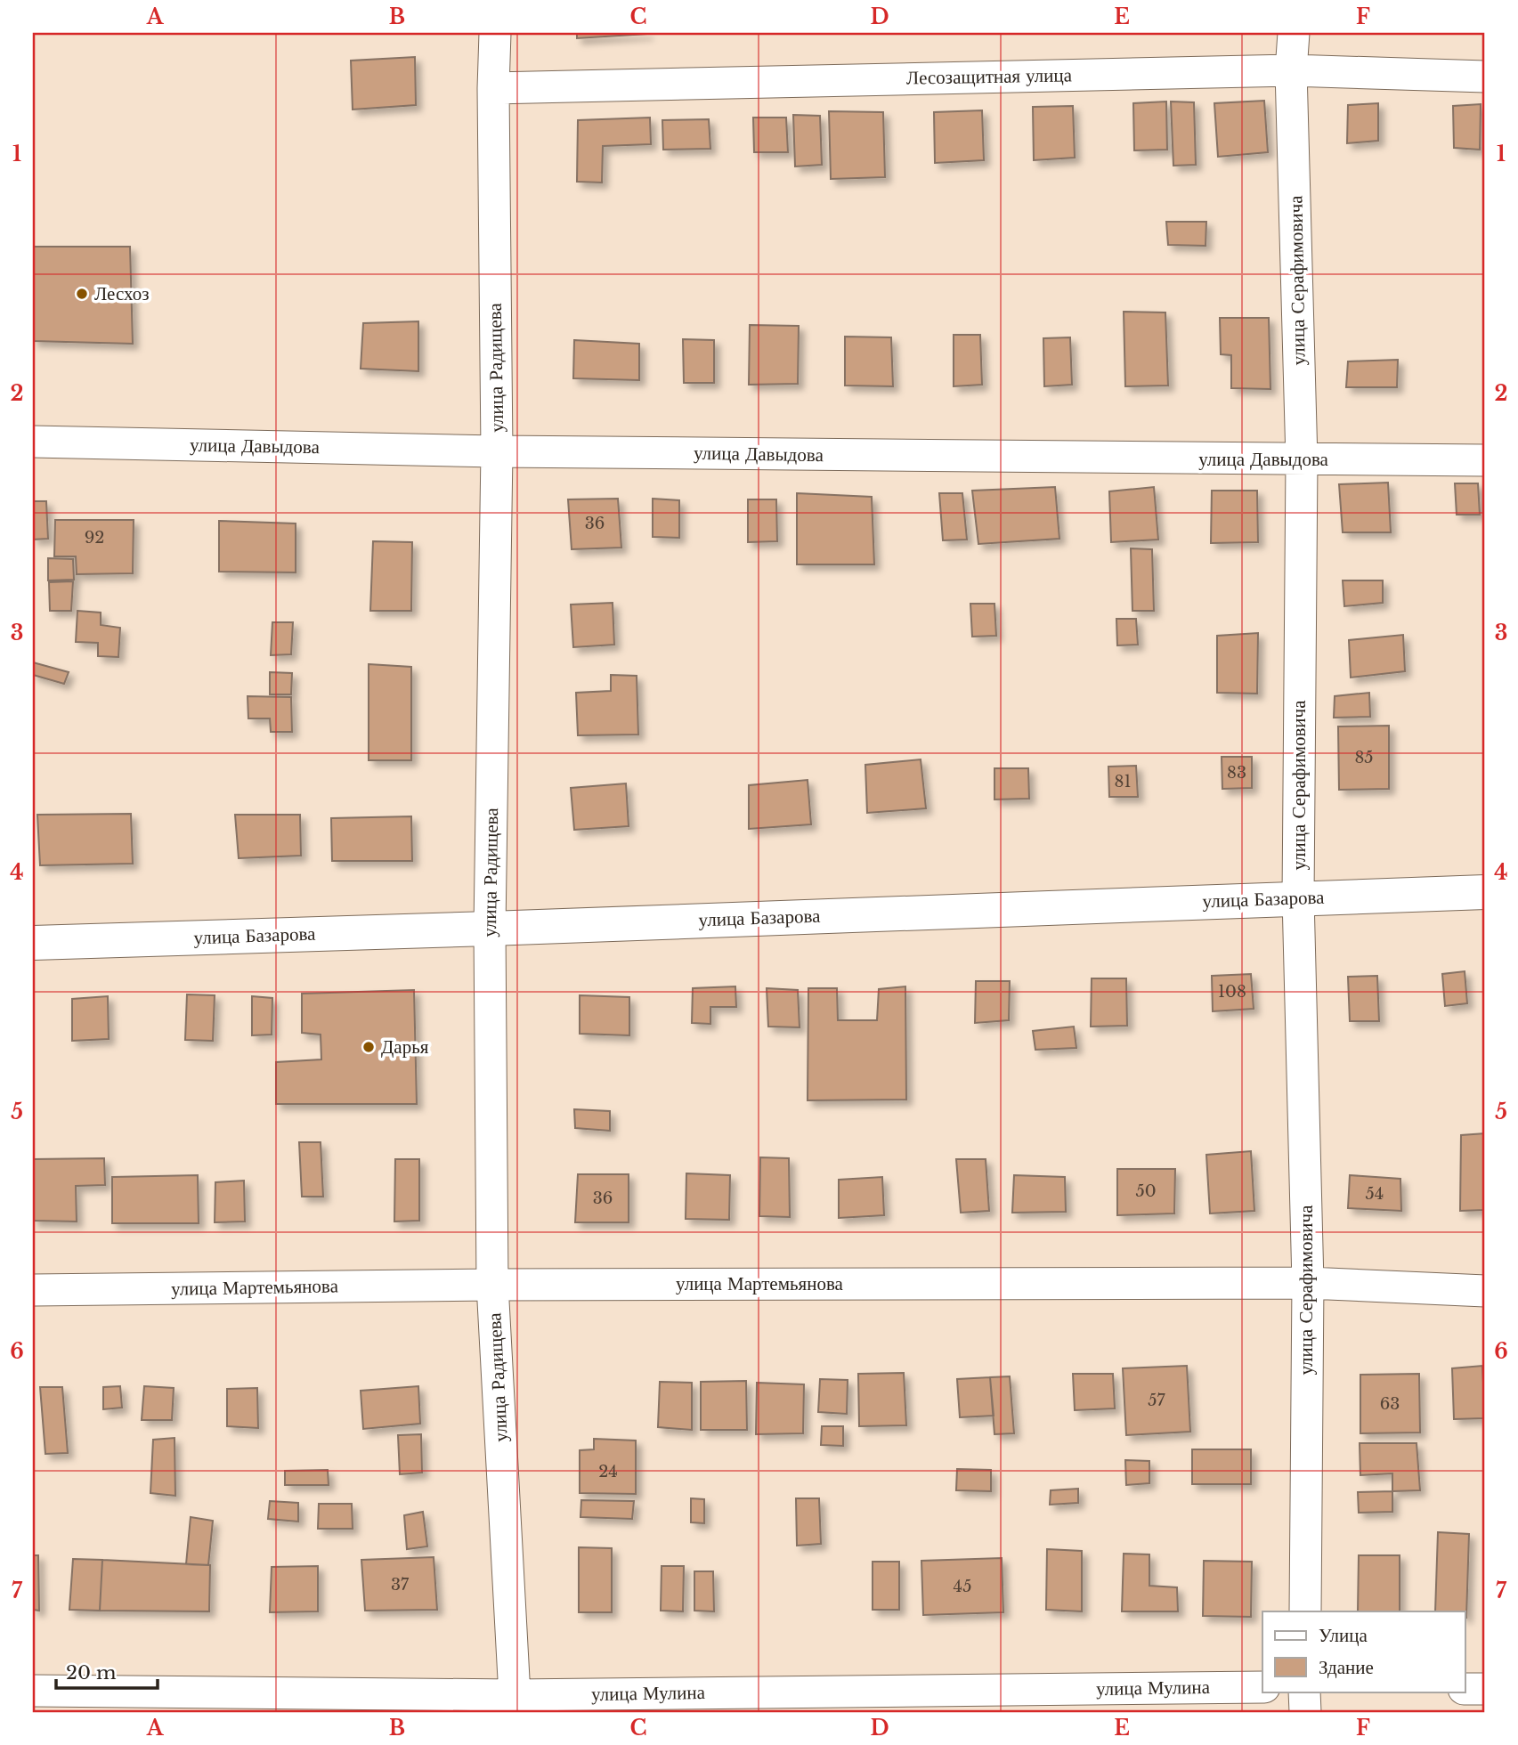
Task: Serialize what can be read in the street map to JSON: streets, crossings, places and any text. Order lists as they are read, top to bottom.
{
  "streets": {
    "main road": ["улица Базарова"],
    "street": [
      "Лесозащитная улица",
      "улица Серафимовича",
      "улица Радищева",
      "улица Давыдова",
      "улица Мартемьянова",
      "улица Мулина"
    ]
  },
  "crossings": [
    ["Лесозащитная улица", "улица Серафимовича"],
    ["Лесозащитная улица", "улица Радищева"],
    ["улица Серафимовича", "улица Давыдова"],
    ["улица Серафимовича", "улица Базарова"],
    ["улица Серафимовича", "улица Мартемьянова"],
    ["улица Радищева", "улица Давыдова"],
    ["улица Радищева", "улица Базарова"],
    ["улица Радищева", "улица Мартемьянова"],
    ["улица Радищева", "улица Мулина"]
  ],
  "places": ["Лесхоз", "Дарья"],
  "house_numbers": [
    "36",
    "92",
    "85",
    "83",
    "81",
    "108",
    "50",
    "54",
    "36",
    "57",
    "63",
    "24",
    "37",
    "45"
  ],
  "legend": ["Улица", "Здание"],
  "scale_bar": "20 m",
  "grid": {
    "columns": [
      "A",
      "B",
      "C",
      "D",
      "E",
      "F"
    ],
    "rows": [
      "1",
      "2",
      "3",
      "4",
      "5",
      "6",
      "7"
    ]
  }
}
